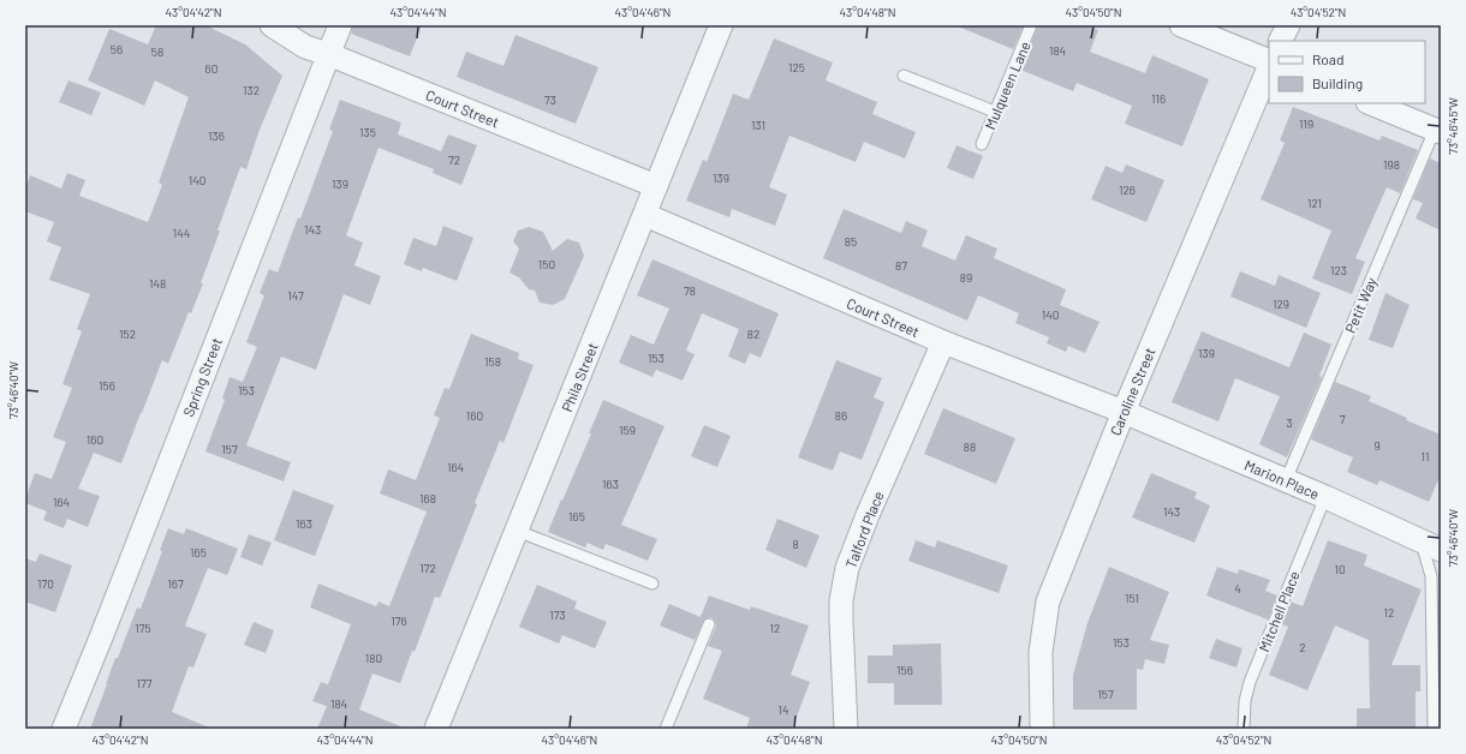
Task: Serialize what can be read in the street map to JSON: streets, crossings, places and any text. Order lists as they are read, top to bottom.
{
  "streets": {
    "street": [
      "Court Street",
      "Spring Street",
      "Phila Street",
      "Caroline Street",
      "Marion Place",
      "Talford Place"
    ],
    "lane": ["Mulqueen Lane", "Petit Way", "Mitchell Place"]
  },
  "crossings": [
    ["Court Street", "Spring Street"],
    ["Court Street", "Phila Street"],
    ["Court Street", "Caroline Street"],
    ["Court Street", "Marion Place"],
    ["Court Street", "Talford Place"],
    ["Petit Way", "Marion Place"],
    ["Caroline Street", "Marion Place"],
    ["Marion Place", "Mitchell Place"]
  ],
  "house_numbers": [
    "56",
    "184",
    "58",
    "125",
    "60",
    "132",
    "116",
    "73",
    "119",
    "131",
    "135",
    "136",
    "72",
    "198",
    "139",
    "140",
    "139",
    "126",
    "121",
    "143",
    "144",
    "85",
    "150",
    "87",
    "123",
    "89",
    "148",
    "78",
    "147",
    "129",
    "140",
    "152",
    "82",
    "139",
    "153",
    "158",
    "156",
    "153",
    "160",
    "86",
    "7",
    "3",
    "159",
    "160",
    "9",
    "88",
    "157",
    "11",
    "164",
    "163",
    "168",
    "164",
    "143",
    "165",
    "163",
    "8",
    "165",
    "172",
    "10",
    "170",
    "167",
    "4",
    "151",
    "12",
    "173",
    "176",
    "175",
    "12",
    "153",
    "2",
    "180",
    "156",
    "177",
    "157",
    "184",
    "14"
  ],
  "legend": ["Road", "Building"],
  "coordinates": [
    "43°04'42\"N",
    "43°04'44\"N",
    "43°04'46\"N",
    "43°04'48\"N",
    "43°04'50\"N",
    "43°04'52\"N",
    "73°46'45\"W",
    "73°46'40\"W"
  ]
}
